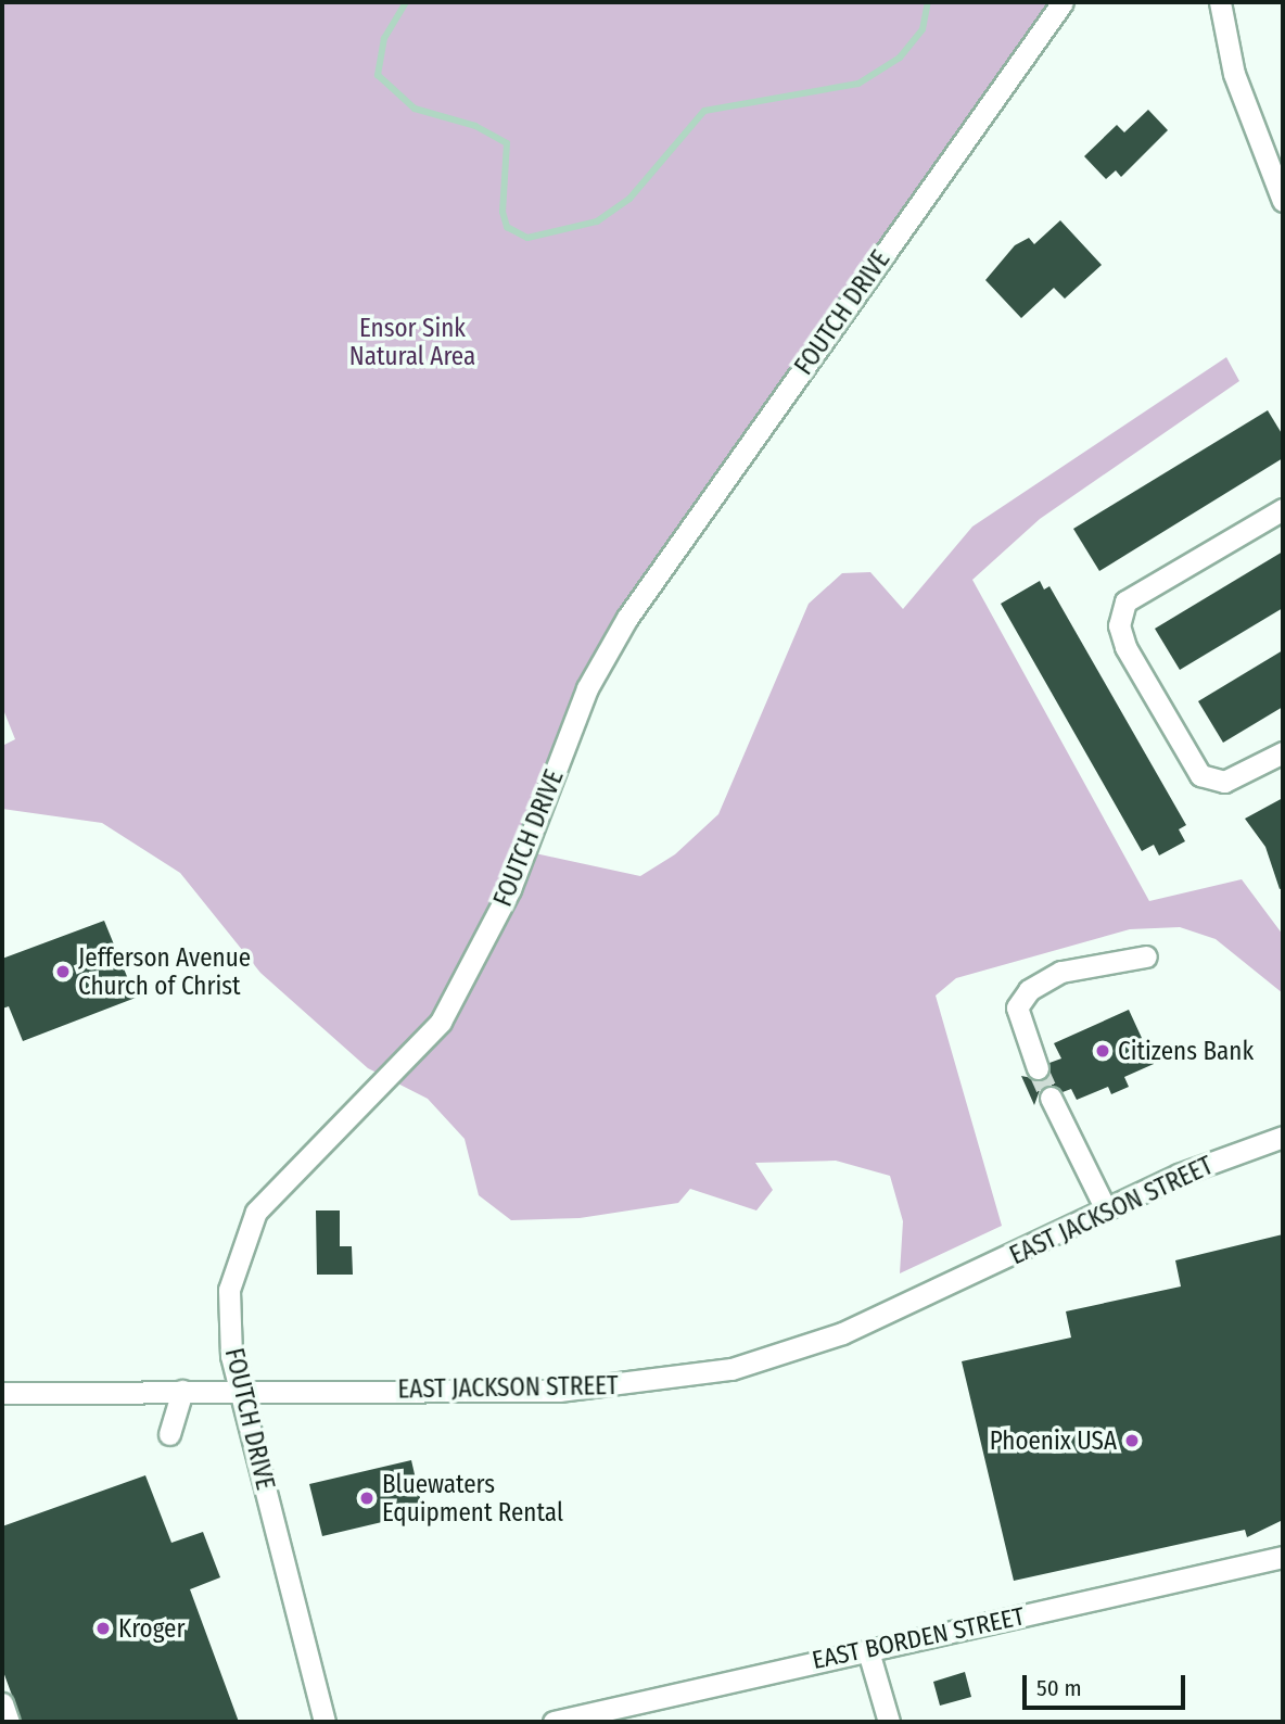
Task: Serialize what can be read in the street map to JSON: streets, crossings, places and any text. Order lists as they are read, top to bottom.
{
  "streets": {
    "street": ["FOUTCH DRIVE", "EAST JACKSON STREET", "EAST BORDEN STREET"]
  },
  "crossings": [
    ["FOUTCH DRIVE", "EAST JACKSON STREET"]
  ],
  "parks": ["Ensor Sink Natural Area"],
  "places": [
    "Jefferson Avenue Church of Christ",
    "Citizens Bank",
    "Phoenix USA",
    "Bluewaters Equipment Rental",
    "Kroger"
  ],
  "scale_bar": "50 m"
}
